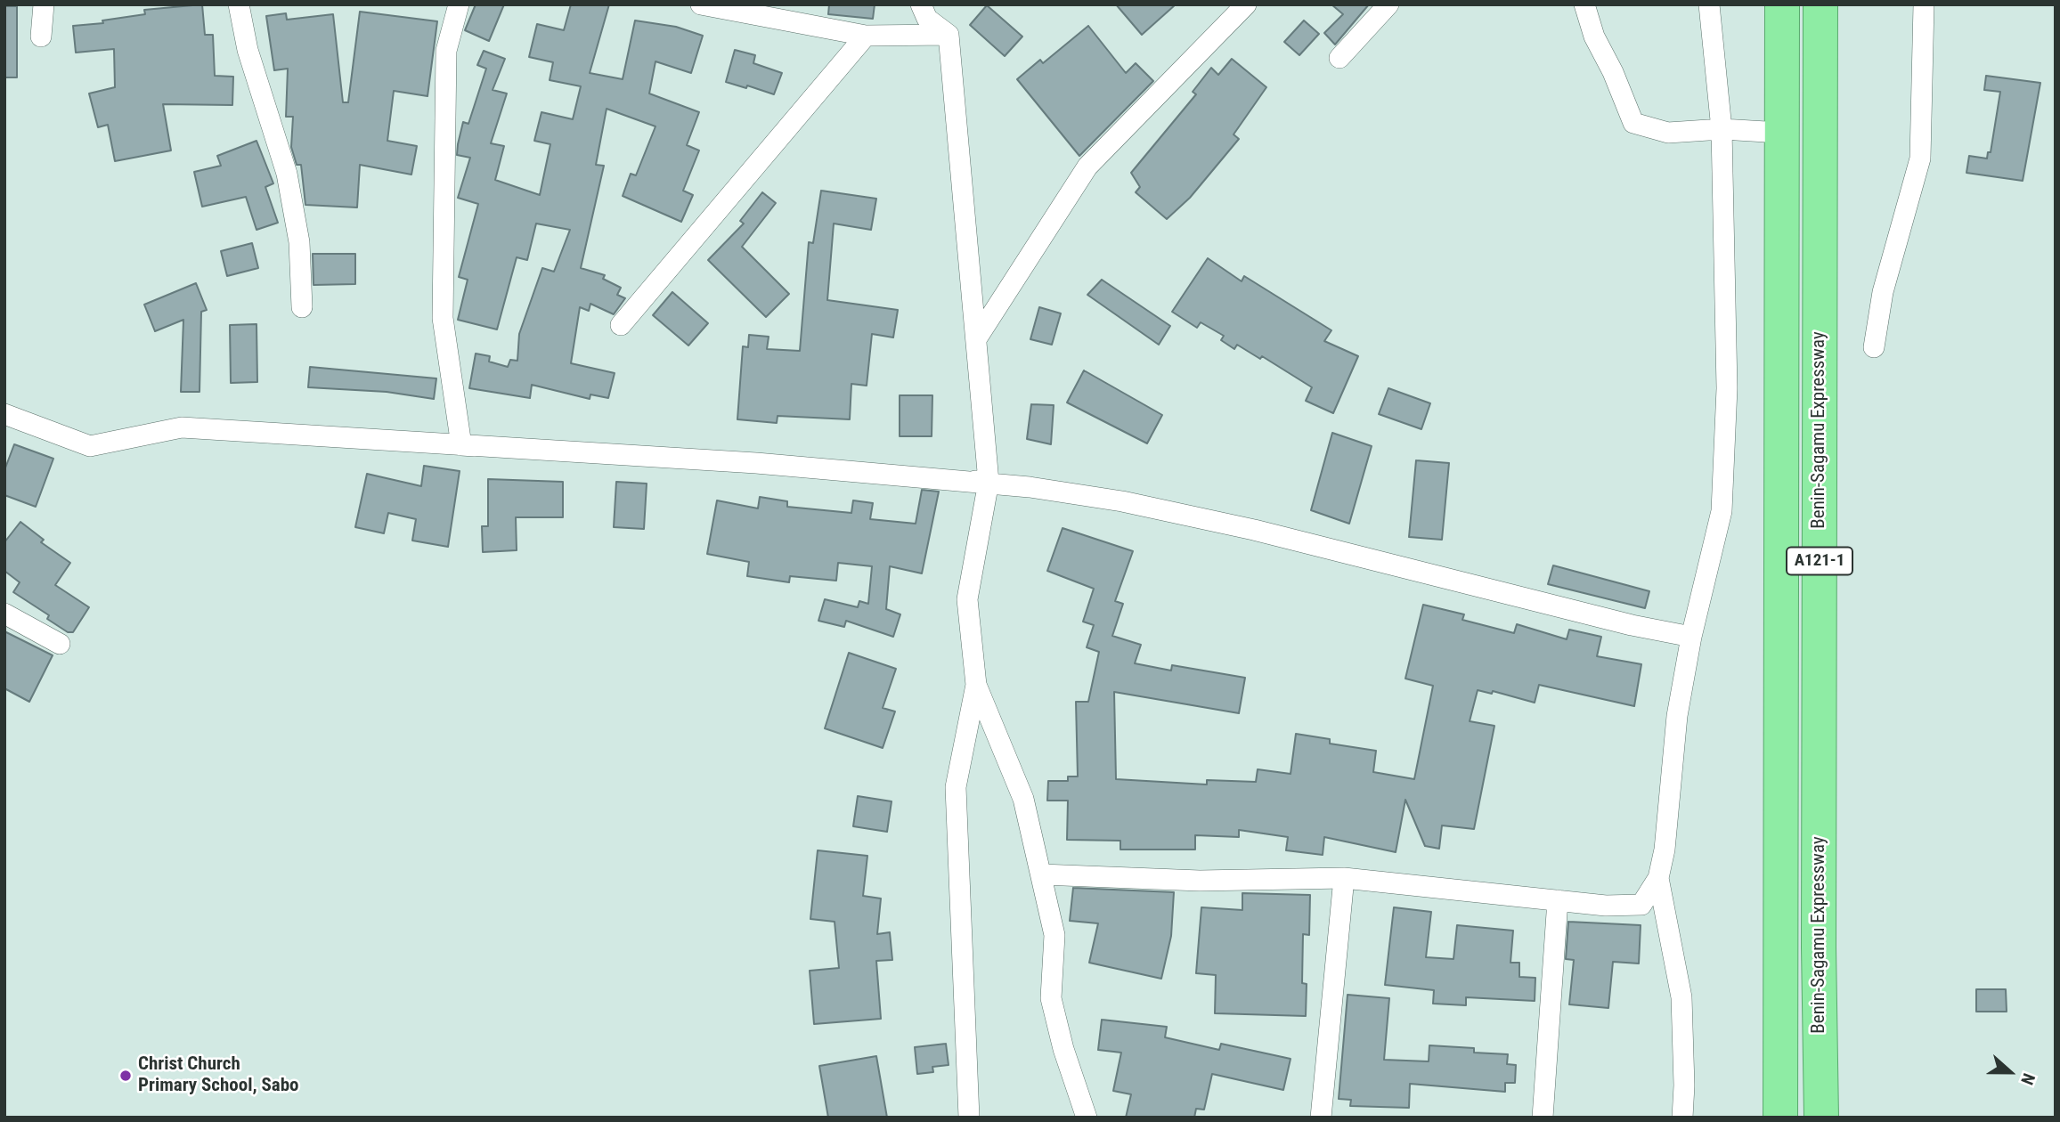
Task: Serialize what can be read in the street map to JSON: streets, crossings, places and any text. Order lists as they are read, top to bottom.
{
  "streets": {
    "highway": ["Benin-Sagamu Expressway", "A121-1"]
  },
  "places": ["Christ Church Primary School, Sabo"],
  "north": "right"
}
